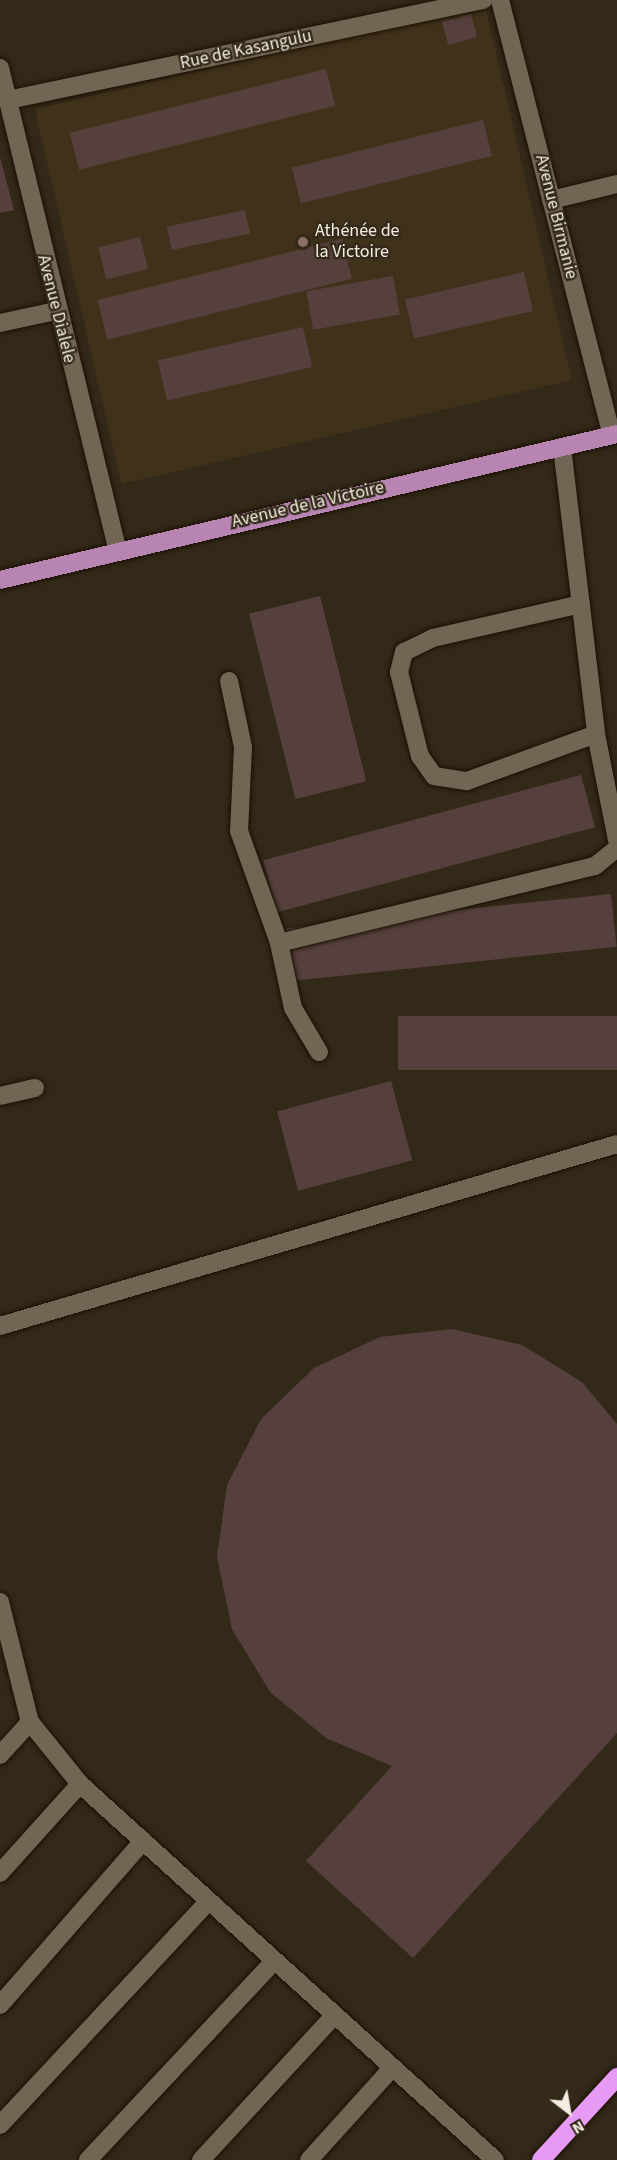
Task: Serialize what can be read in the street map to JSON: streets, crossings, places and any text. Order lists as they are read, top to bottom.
{
  "streets": {
    "main road": ["Avenue de la Victoire"],
    "street": ["Rue de Kasangulu", "Avenue Birmanie", "Avenue Dialele"]
  },
  "crossings": [
    ["Rue de Kasangulu", "Avenue Dialele"],
    ["Avenue Birmanie", "Avenue de la Victoire"],
    ["Avenue Dialele", "Avenue de la Victoire"]
  ],
  "places": ["Athénée de la Victoire"],
  "north": "bottom right"
}
